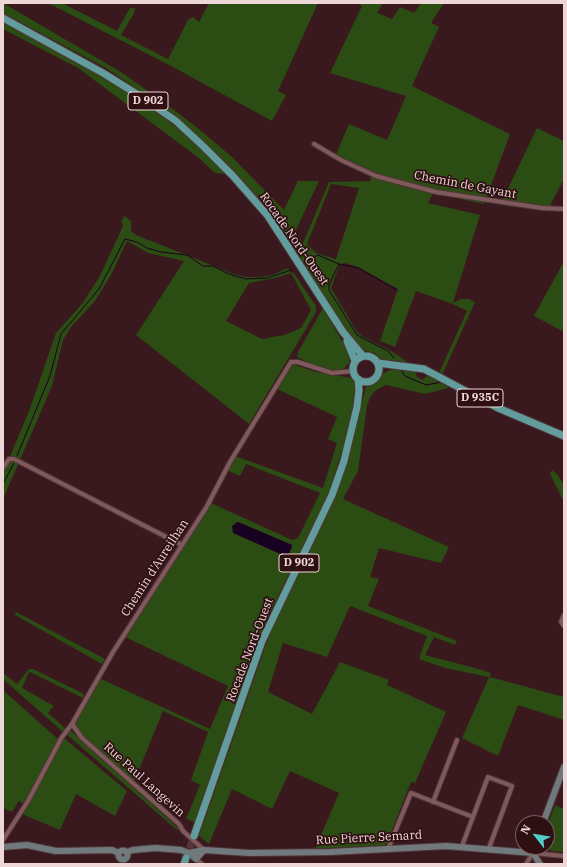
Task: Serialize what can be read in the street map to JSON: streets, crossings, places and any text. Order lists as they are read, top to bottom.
{
  "streets": {
    "main road": [
      "D 902",
      "Rocade Nord-Ouest",
      "D 935C",
      "Rue Pierre Semard"
    ],
    "street": ["Chemin de Gayant", "Chemin d'Aureilhan", "Rue Paul Langevin"]
  },
  "crossings": [
    ["Rocade Nord-Ouest", "D 935C"],
    ["Rocade Nord-Ouest", "Chemin d'Aureilhan"],
    ["D 935C", "Chemin d'Aureilhan"],
    ["Chemin d'Aureilhan", "Rue Paul Langevin"],
    ["Rue Paul Langevin", "Rue Pierre Semard"]
  ],
  "north": "top left"
}
